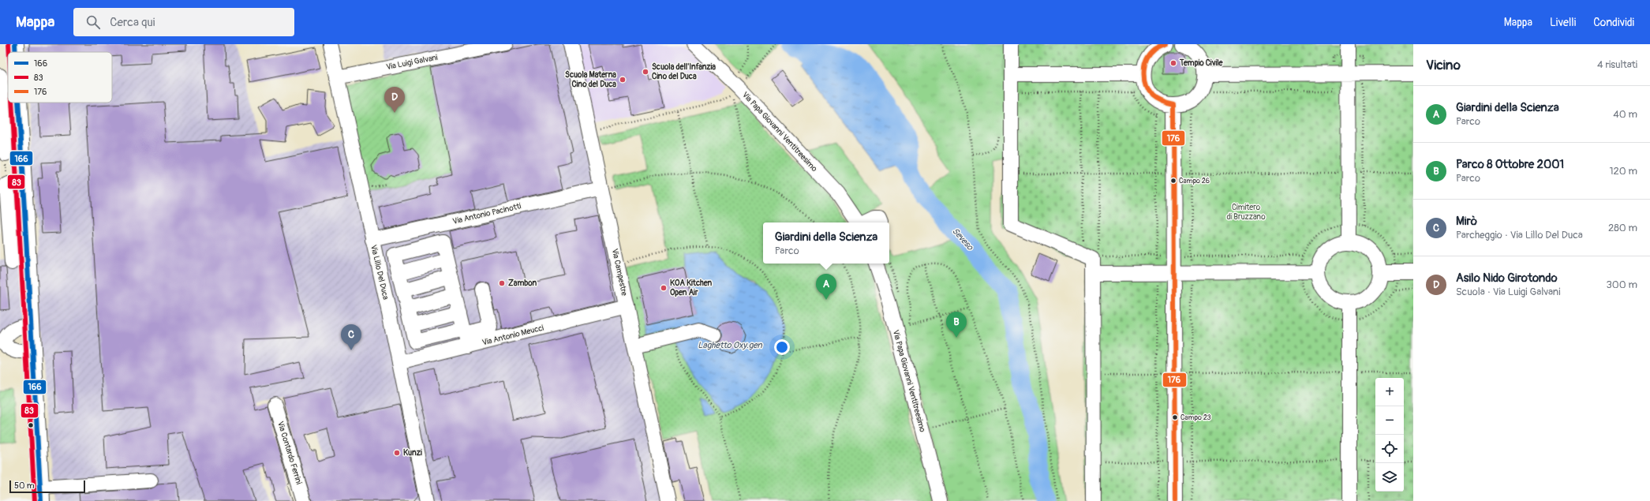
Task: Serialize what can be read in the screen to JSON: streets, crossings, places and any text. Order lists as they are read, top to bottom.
{
  "streets": {
    "street": [
      "Via Luigi Galvani",
      "Via Papa Giovanni Ventitreesimo",
      "Via Antonio Pacinotti",
      "Via Lillo Del Duca",
      "Via Campestre",
      "Via Antonio Meucci",
      "Via Contardo Ferrini"
    ]
  },
  "crossings": [
    ["Via Luigi Galvani", "Via Lillo Del Duca"],
    ["Via Antonio Pacinotti", "Via Lillo Del Duca"],
    ["Via Antonio Pacinotti", "Via Campestre"],
    ["Via Lillo Del Duca", "Via Antonio Meucci"],
    ["Via Campestre", "Via Antonio Meucci"]
  ],
  "water": ["Seveso", "Laghetto Oxy.gen"],
  "parks": ["Cimitero di Bruzzano"],
  "places": [
    "Tempio Civile",
    "Scuola dell'Infanzia Cino del Duca",
    "Scuola Materna Cino del Duca",
    "Campo 26",
    "Zambon",
    "KOA Kitchen Open Air",
    "Campo 23",
    "Kunzi"
  ],
  "lines": ["transit line 166", "transit line 83", "transit line 176"],
  "legend": ["166", "83", "176"],
  "scale_bar": "50 m",
  "page": {
    "header": "Mappa",
    "search": "Cerca qui",
    "nav": ["Mappa", "Livelli", "Condividi"],
    "heading": ["Vicino", "4 risultati"],
    "list": [
      {
        "mark": "A",
        "name": "Giardini della Scienza",
        "note": "Parco",
        "value": "40 m"
      },
      {
        "mark": "B",
        "name": "Parco 8 Ottobre 2001",
        "note": "Parco",
        "value": "120 m"
      },
      {
        "mark": "C",
        "name": "Mirò",
        "note": "Parcheggio · Via Lillo Del Duca",
        "value": "280 m"
      },
      {
        "mark": "D",
        "name": "Asilo Nido Girotondo",
        "note": "Scuola · Via Luigi Galvani",
        "value": "300 m"
      }
    ],
    "pins": [
      "D",
      "A",
      "B",
      "C"
    ],
    "popup": ["Giardini della Scienza", "Parco"],
    "map_buttons": ["+", "−"],
    "scale": "50 m"
  }
}
